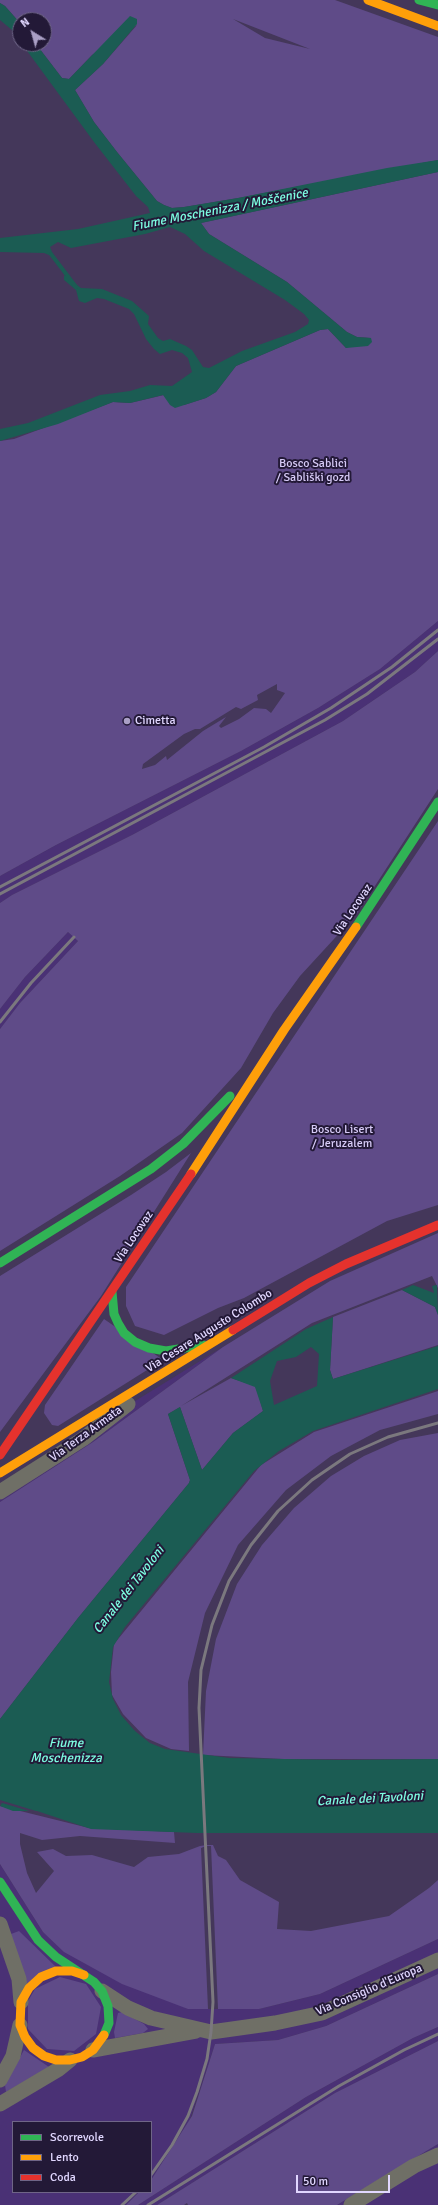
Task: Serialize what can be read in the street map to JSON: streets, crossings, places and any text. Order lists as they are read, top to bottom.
{
  "streets": {
    "main road": ["Via Locovaz", "Via Cesare Augusto Colombo"],
    "street": ["Via Terza Armata", "Via Consiglio d'Europa"]
  },
  "crossings": [
    ["Via Cesare Augusto Colombo", "Via Terza Armata"]
  ],
  "water": ["Fiume Moschenizza / Moščenice", "Canale dei Tavoloni", "Fiume Moschenizza"],
  "parks": ["Bosco Sablici / Sabliški gozd", "Bosco Lisert / Jeruzalem"],
  "places": ["Cimetta"],
  "legend": ["Scorrevole", "Lento", "Coda"],
  "scale_bar": "50 m",
  "north": "top left"
}
